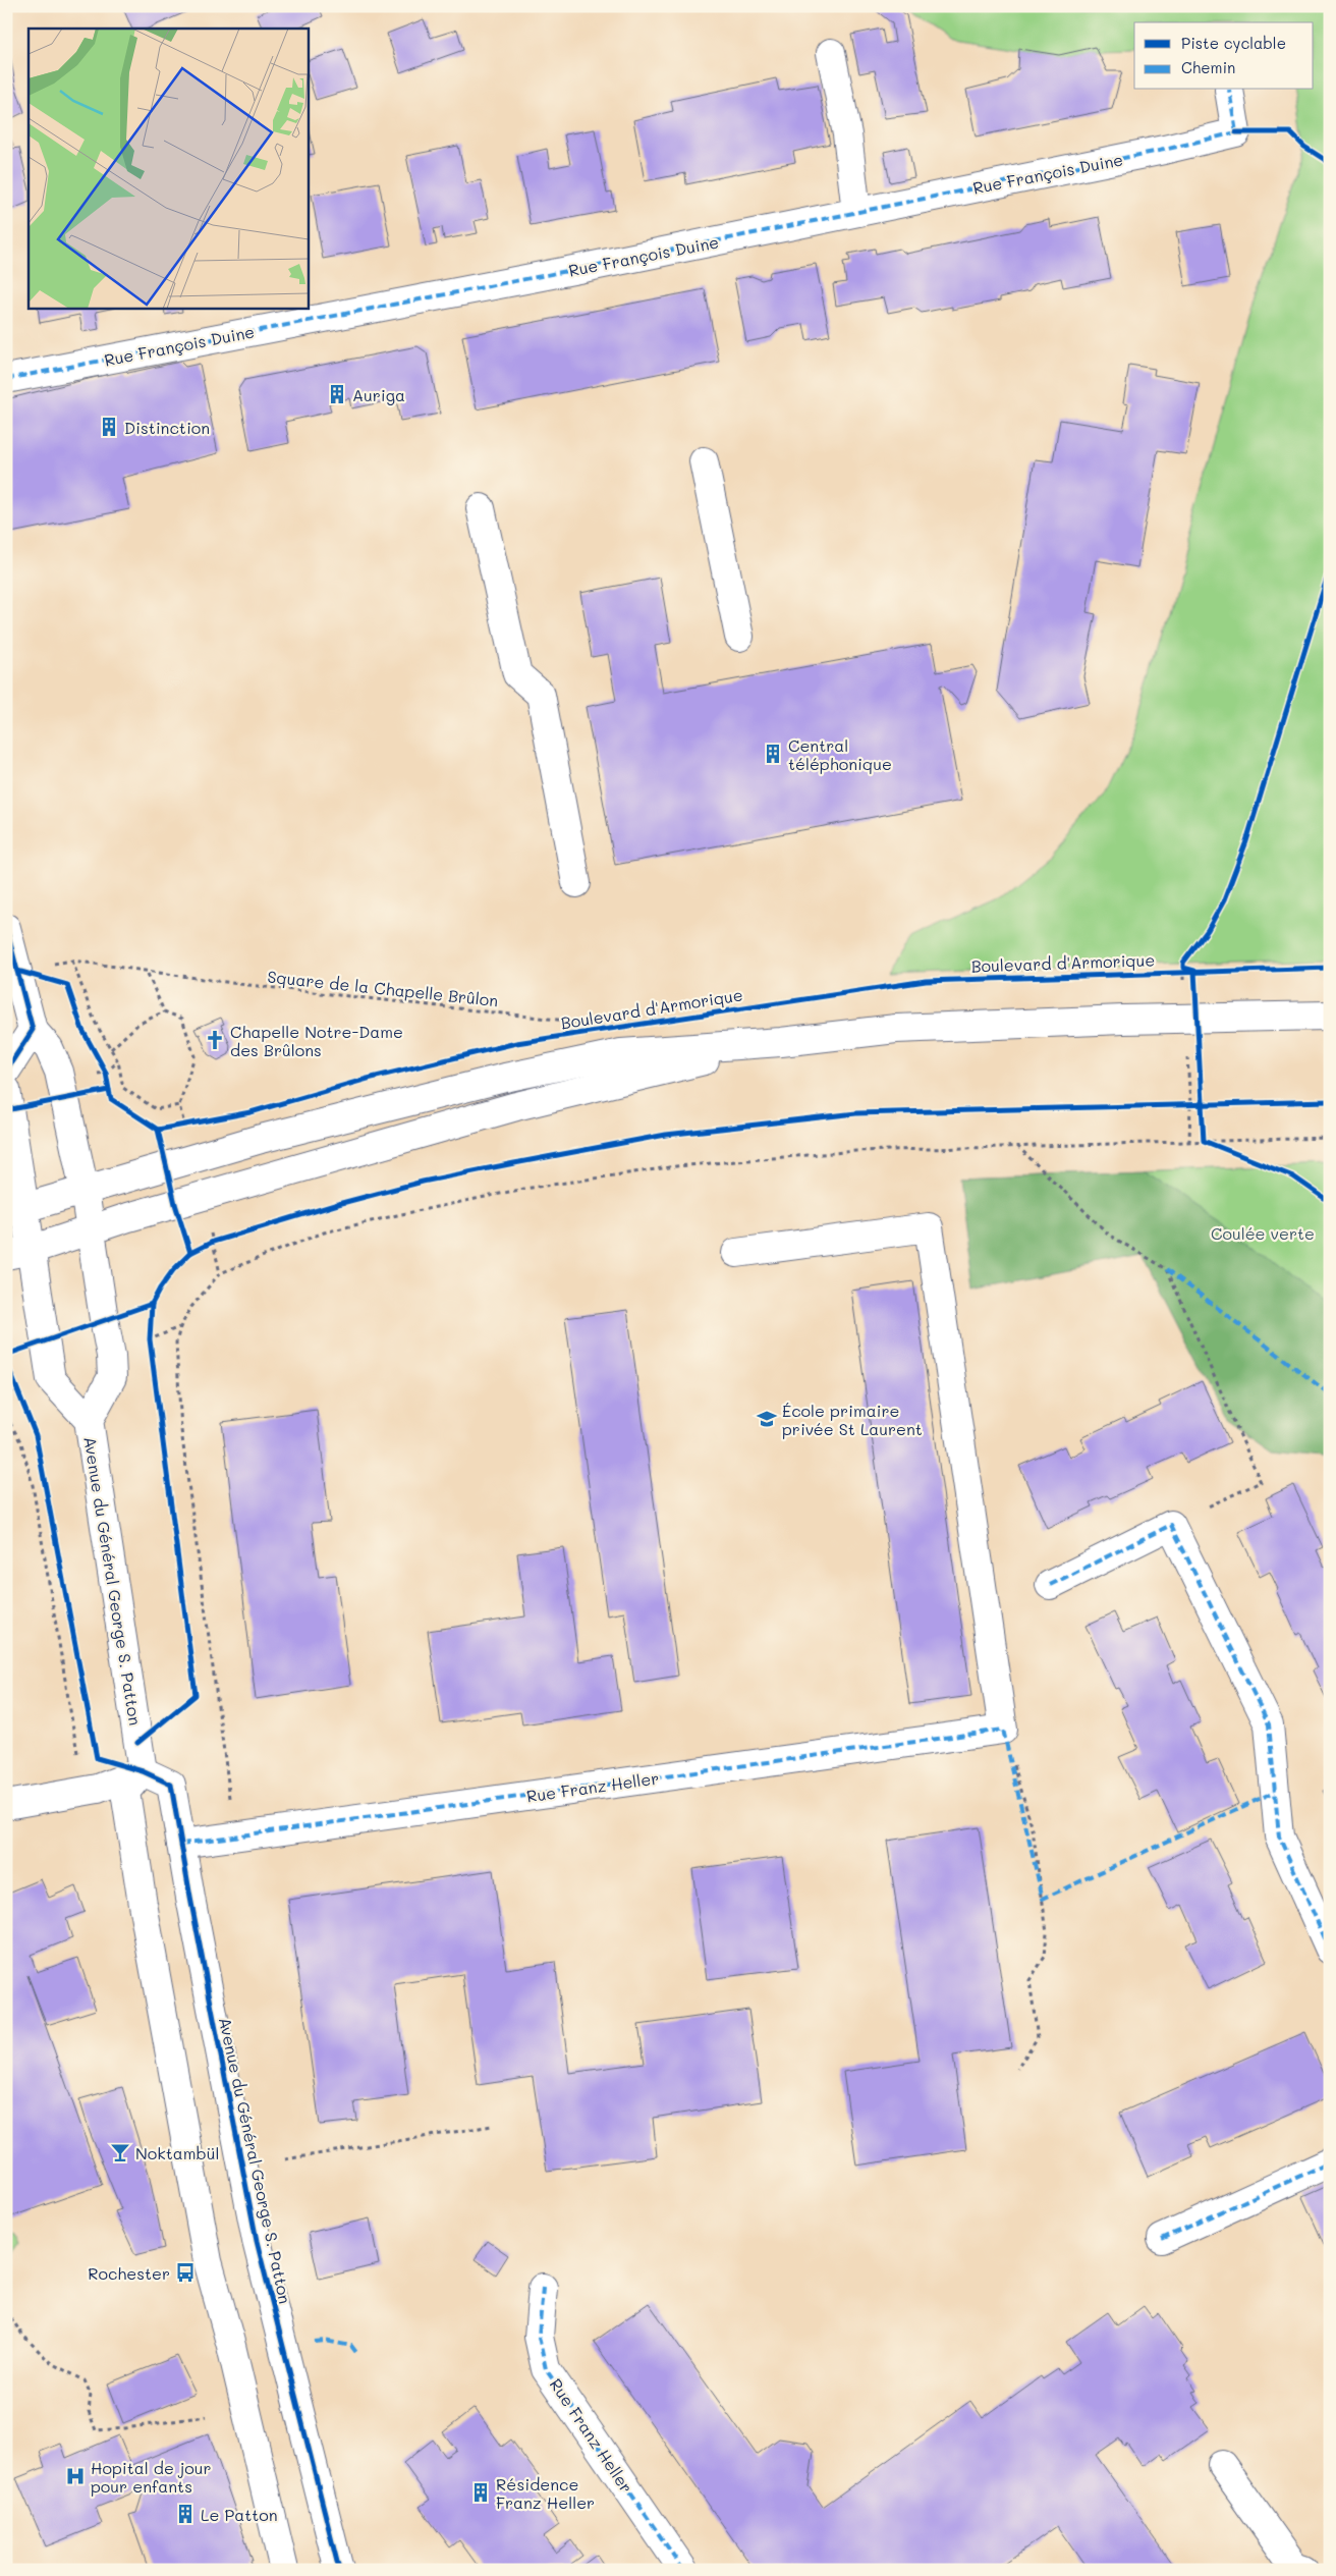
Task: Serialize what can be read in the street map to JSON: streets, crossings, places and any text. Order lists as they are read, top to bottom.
{
  "streets": {
    "main road": ["Rue François Duine", "Avenue du Général George S. Patton", "Rue Franz Heller"],
    "path": ["Square de la Chapelle Brûlon"],
    "cycle path": ["Boulevard d'Armorique"]
  },
  "crossings": [
    ["Square de la Chapelle Brûlon", "Avenue du Général George S. Patton"],
    ["Avenue du Général George S. Patton", "Rue Franz Heller"]
  ],
  "parks": ["Coulée verte"],
  "places": {
    "building": [
      "Auriga",
      "Distinction",
      "Central téléphonique",
      "Résidence Franz Heller",
      "Le Patton"
    ],
    "church": ["Chapelle Notre-Dame des Brûlons"],
    "school or university": ["École primaire privée St Laurent"],
    "bar": ["Noktambül"],
    "bus stop": ["Rochester"],
    "hospital": ["Hopital de jour pour enfants"]
  },
  "legend": ["Piste cyclable", "Chemin"]
}
